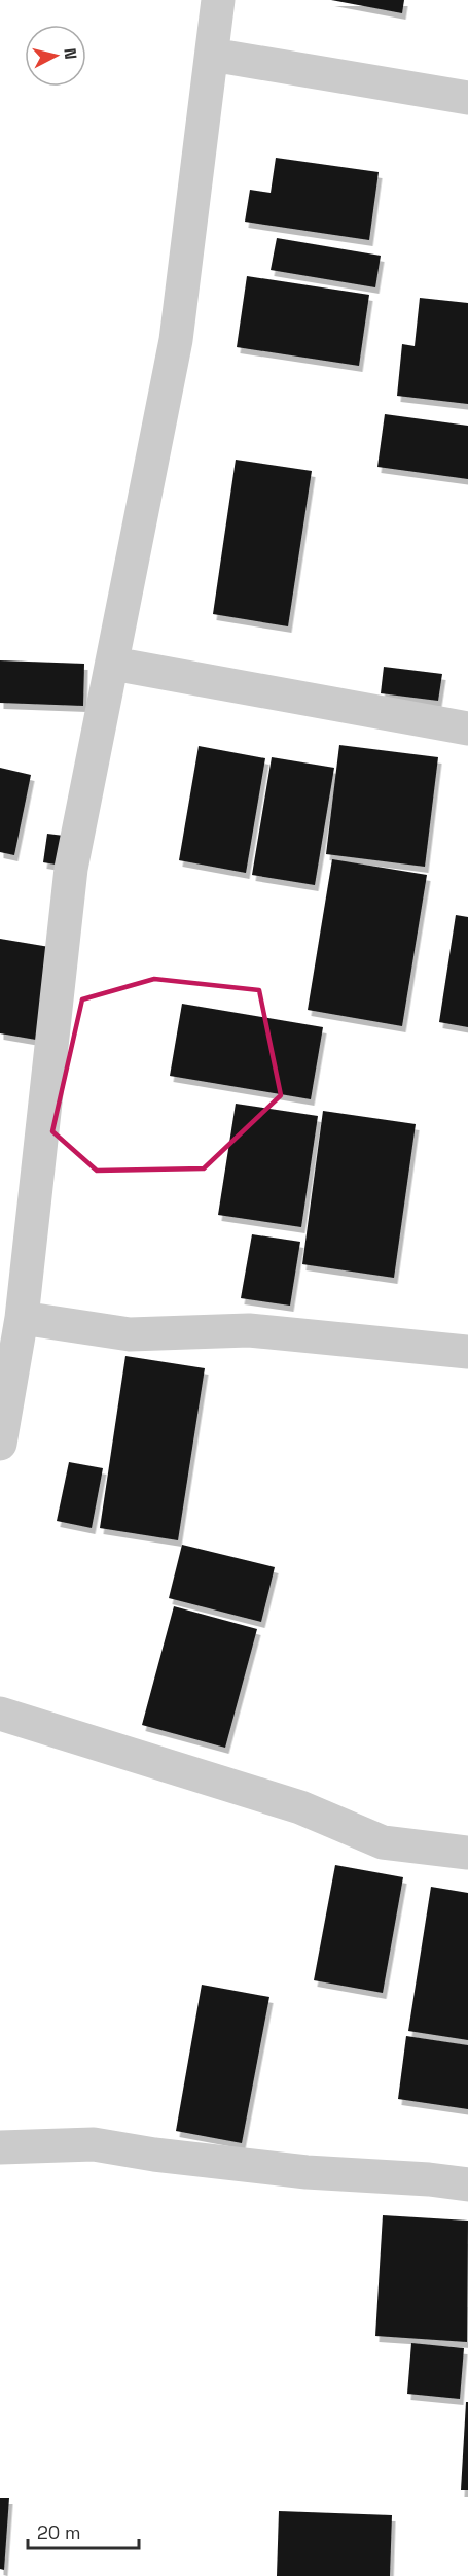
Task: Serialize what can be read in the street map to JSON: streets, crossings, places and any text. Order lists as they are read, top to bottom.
{
  "scale_bar": "20 m",
  "north": "right"
}
